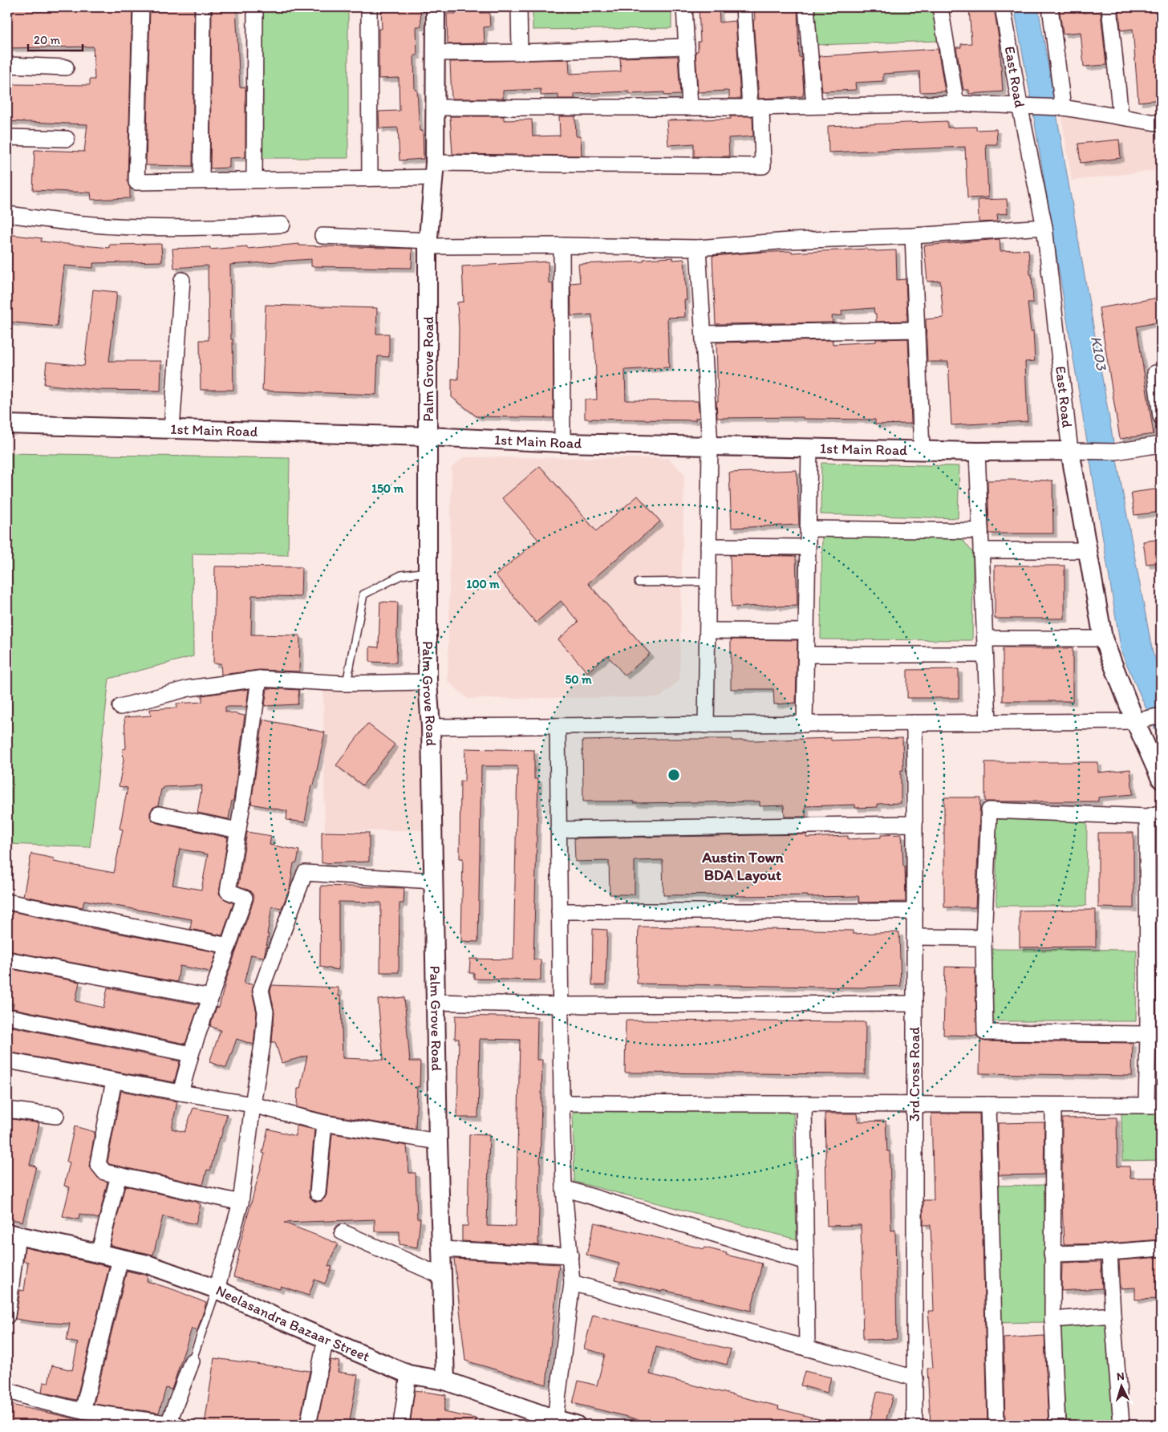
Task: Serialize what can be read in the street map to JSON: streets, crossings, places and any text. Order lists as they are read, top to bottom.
{
  "streets": {
    "street": [
      "East Road",
      "Palm Grove Road",
      "1st Main Road",
      "3rd Cross Road",
      "Neelasandra Bazaar Street"
    ]
  },
  "crossings": [
    ["East Road", "1st Main Road"],
    ["Palm Grove Road", "1st Main Road"],
    ["Palm Grove Road", "Neelasandra Bazaar Street"]
  ],
  "districts": ["Austin Town BDA Layout"],
  "water": ["K103"],
  "scale_bar": "20 m",
  "north": "top",
  "rings": ["150 m", "100 m", "50 m"]
}
